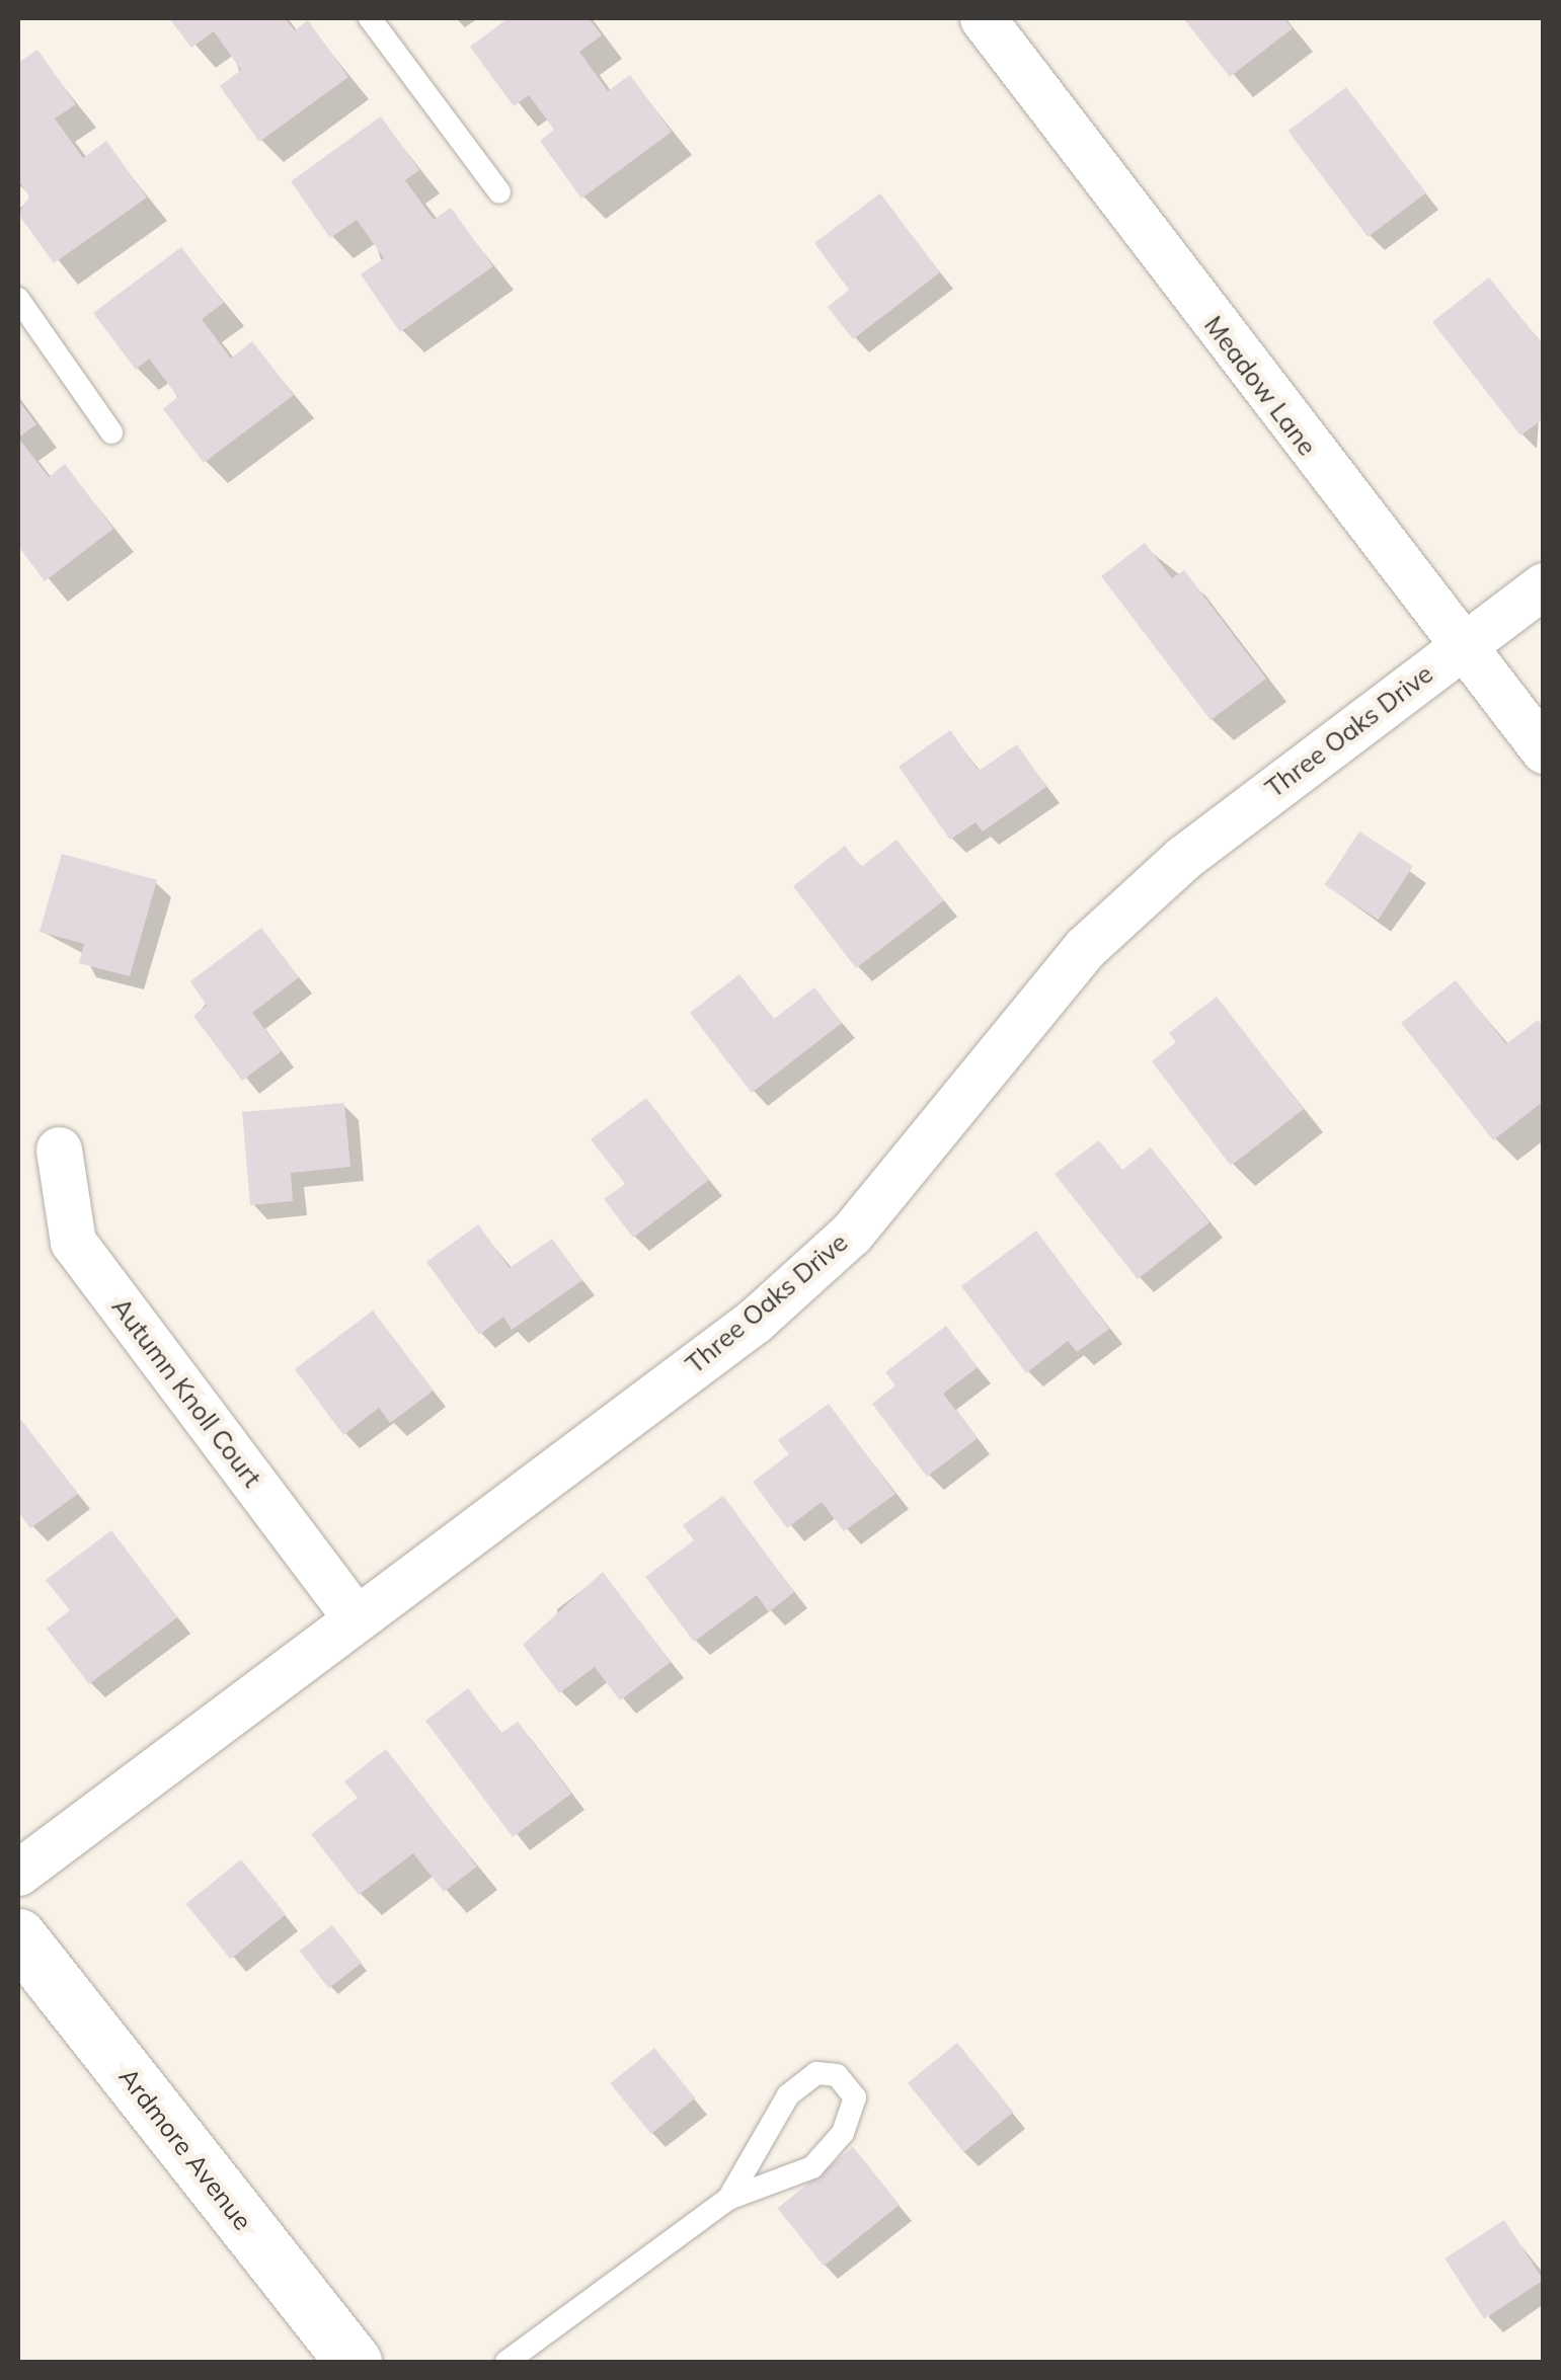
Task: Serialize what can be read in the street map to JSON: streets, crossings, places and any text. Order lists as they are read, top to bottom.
{
  "streets": {
    "main road": ["Ardmore Avenue"],
    "street": ["Meadow Lane", "Three Oaks Drive", "Autumn Knoll Court"]
  },
  "crossings": [
    ["Meadow Lane", "Three Oaks Drive"],
    ["Three Oaks Drive", "Autumn Knoll Court"]
  ]
}
